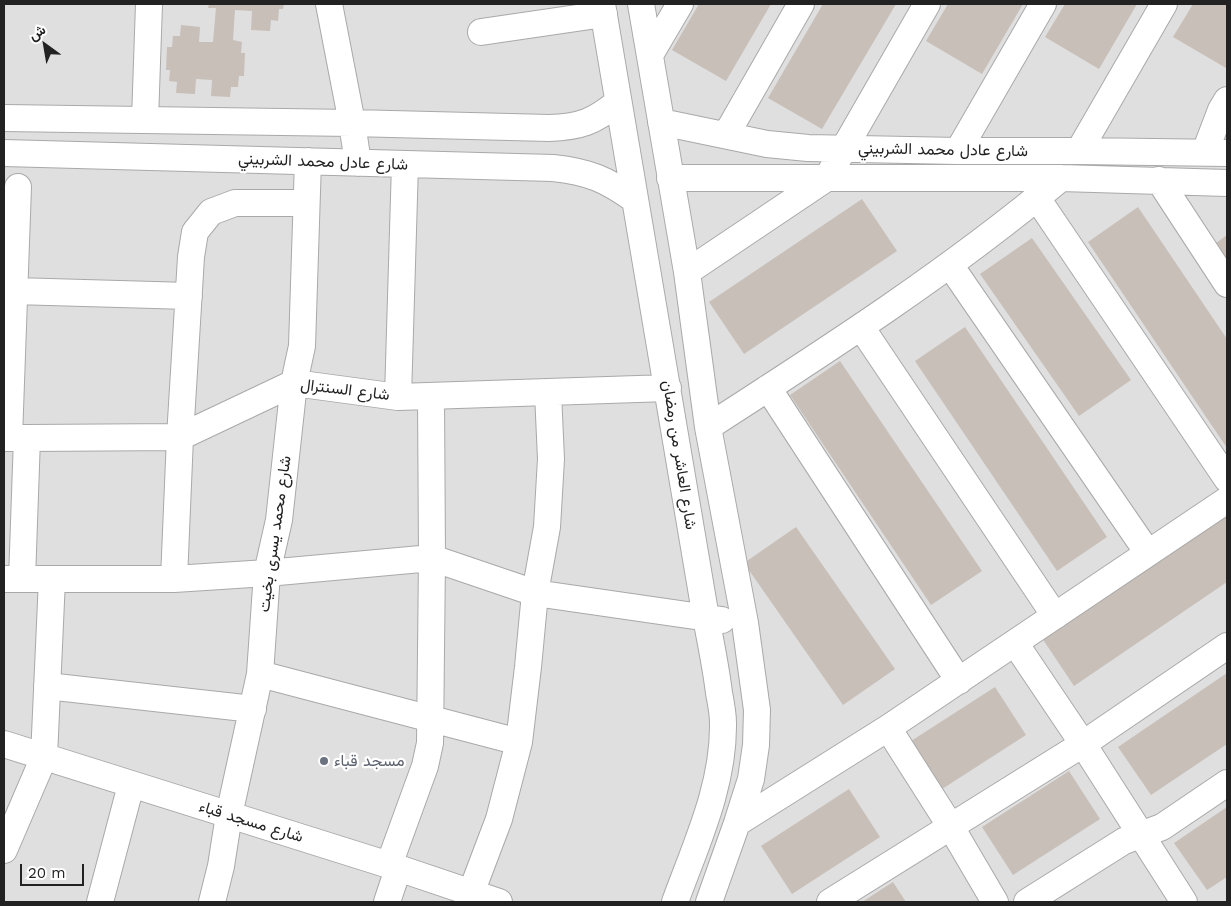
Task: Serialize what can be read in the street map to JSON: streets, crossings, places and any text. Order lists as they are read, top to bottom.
{
  "streets": {
    "street": [
      "شارع عادل محمد الشربيني",
      "شارع السنترال",
      "شارع العاشر من رمضان",
      "شارع محمد يسرى بخيت",
      "شارع مسجد قباء"
    ]
  },
  "crossings": [
    ["شارع عادل محمد الشربيني", "شارع العاشر من رمضان"],
    ["شارع عادل محمد الشربيني", "شارع محمد يسرى بخيت"],
    ["شارع السنترال", "شارع العاشر من رمضان"],
    ["شارع السنترال", "شارع محمد يسرى بخيت"],
    ["شارع محمد يسرى بخيت", "شارع مسجد قباء"]
  ],
  "places": ["مسجد قباء"],
  "scale_bar": "20 m",
  "north": "top left"
}
